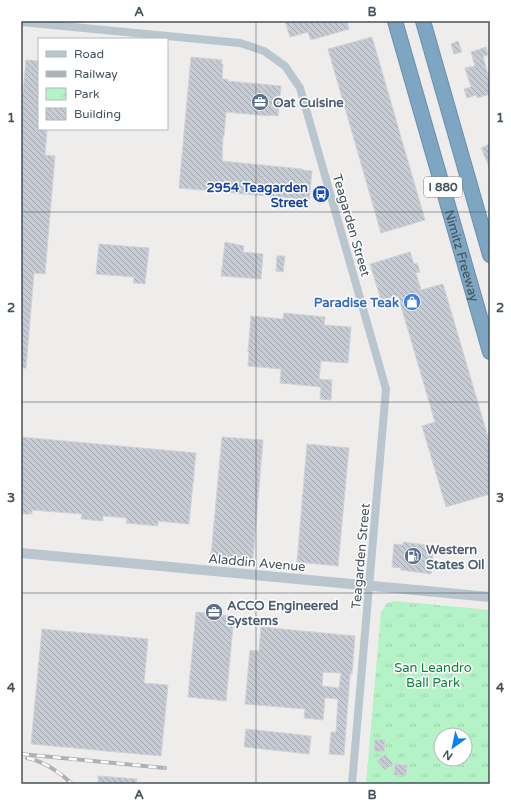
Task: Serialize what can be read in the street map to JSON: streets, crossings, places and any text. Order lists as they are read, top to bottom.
{
  "streets": {
    "highway": ["I 880", "Nimitz Freeway"],
    "street": ["Teagarden Street", "Aladdin Avenue"]
  },
  "crossings": [
    ["Teagarden Street", "Aladdin Avenue"]
  ],
  "parks": ["San Leandro Ball Park"],
  "places": {
    "office": ["Oat Cuisine", "ACCO Engineered Systems"],
    "bus stop": ["2954 Teagarden Street"],
    "shop": ["Paradise Teak"],
    "fuel station": ["Western States Oil"]
  },
  "legend": [
    "Road",
    "Railway",
    "Park",
    "Building"
  ],
  "north": "bottom left",
  "grid": {
    "columns": ["A", "B"],
    "rows": [
      "1",
      "2",
      "3",
      "4"
    ]
  }
}
